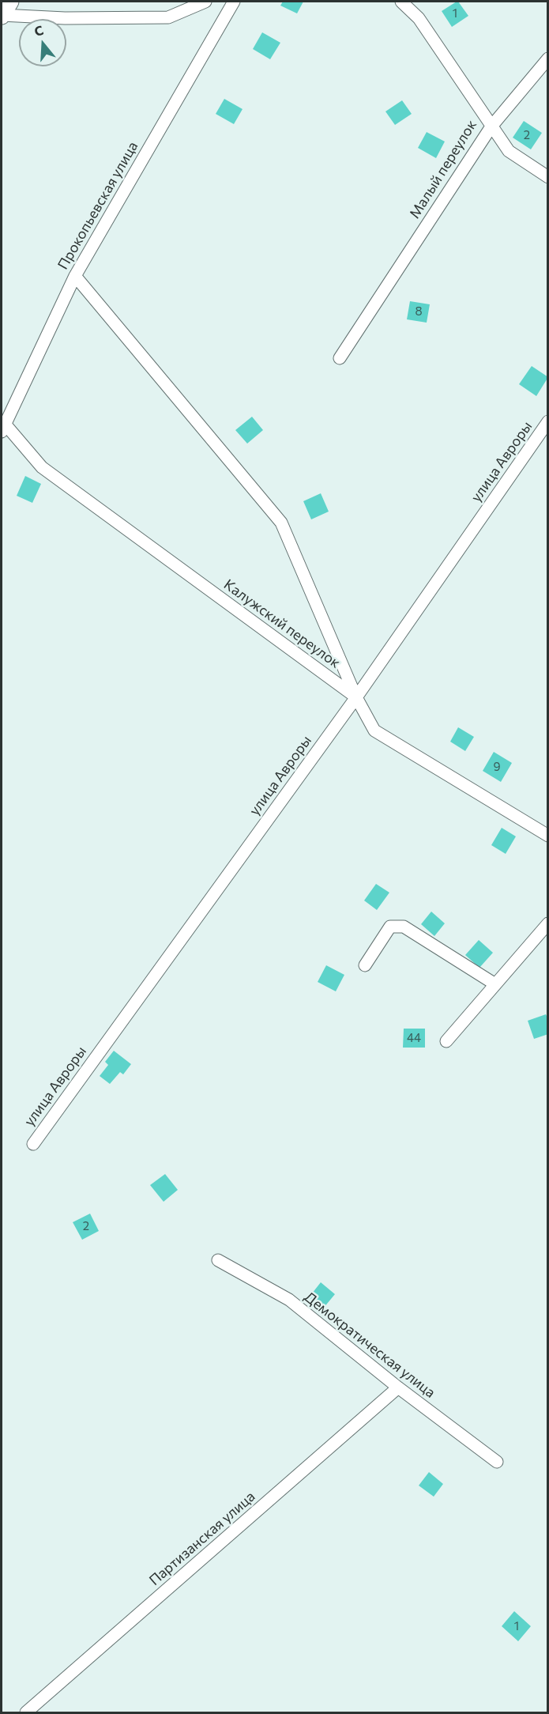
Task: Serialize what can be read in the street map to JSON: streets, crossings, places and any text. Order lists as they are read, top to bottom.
{
  "streets": {
    "street": [
      "Малый переулок",
      "Прокопьевская улица",
      "улица Авроры",
      "Калужский переулок",
      "Демократическая улица",
      "Партизанская улица"
    ]
  },
  "crossings": [
    ["Прокопьевская улица", "Калужский переулок"],
    ["улица Авроры", "Калужский переулок"],
    ["Демократическая улица", "Партизанская улица"]
  ],
  "house_numbers": [
    "1",
    "2",
    "8",
    "9",
    "44",
    "2",
    "1"
  ],
  "north": "top"
}
